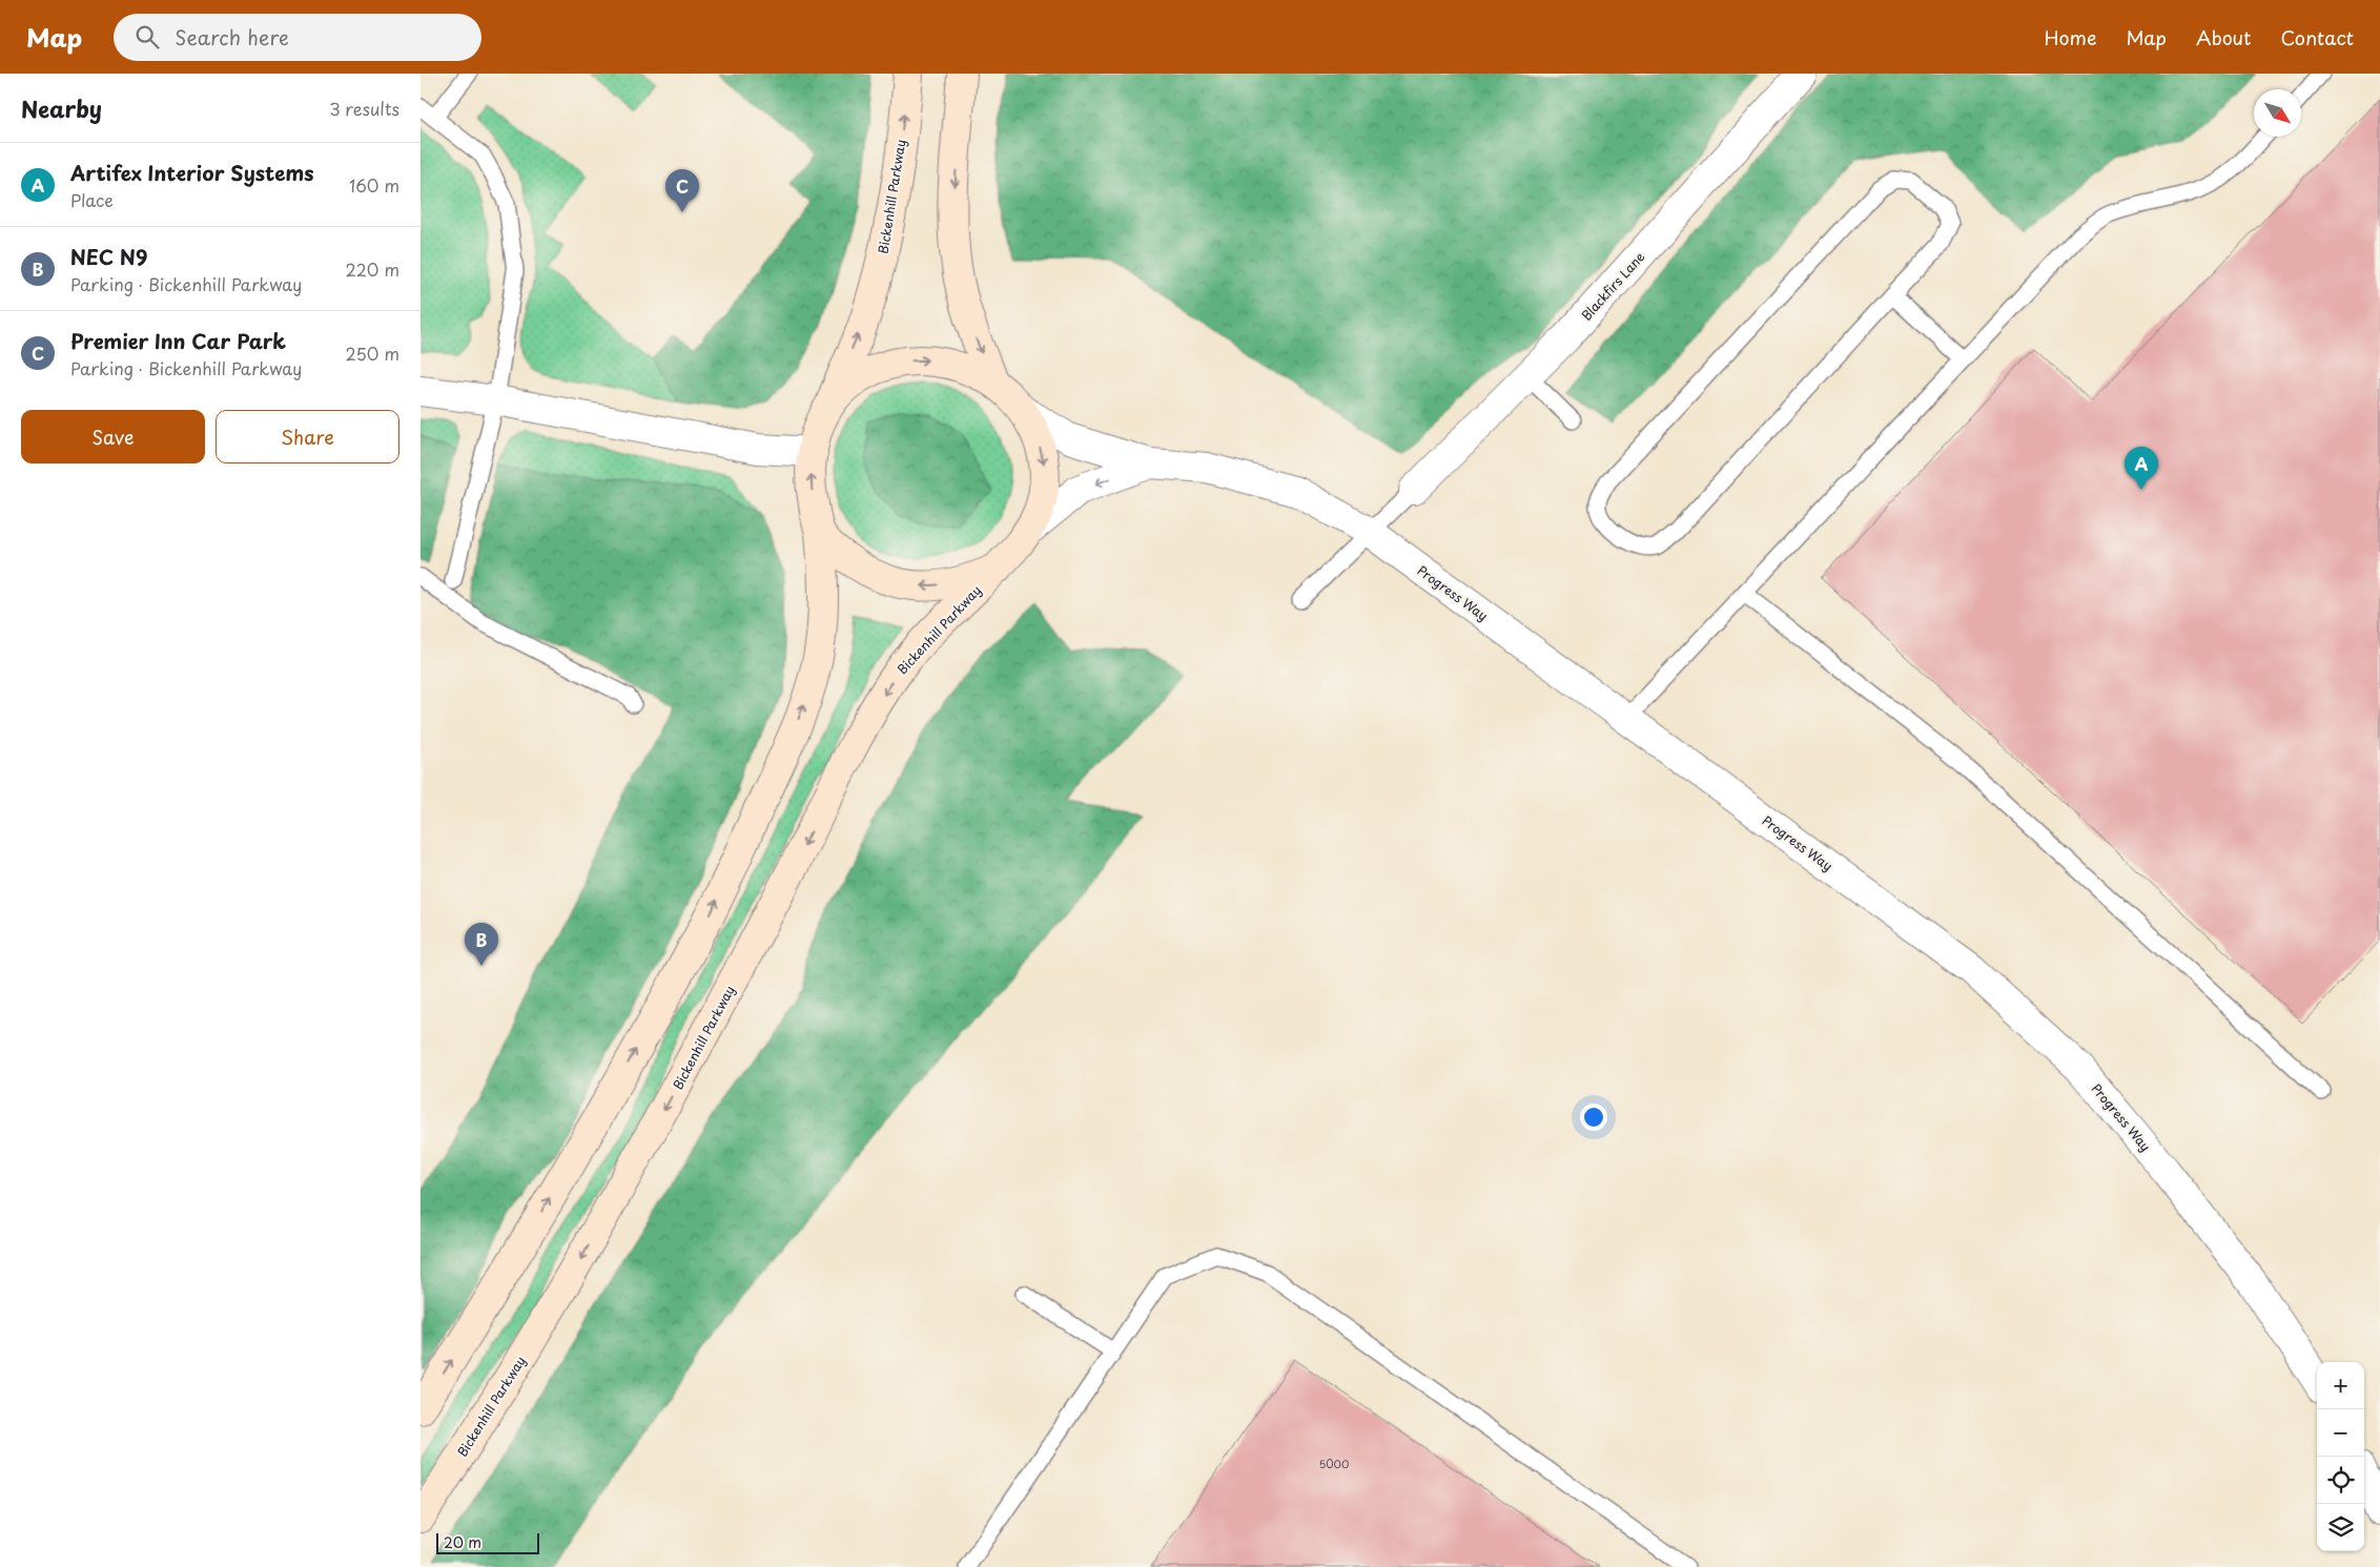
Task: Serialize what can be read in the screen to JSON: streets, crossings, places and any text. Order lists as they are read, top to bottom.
{
  "streets": {
    "main road": ["Bickenhill Parkway"],
    "street": ["Blackfirs Lane", "Progress Way"]
  },
  "crossings": [
    ["Bickenhill Parkway", "Progress Way"]
  ],
  "house_numbers": ["5000"],
  "scale_bar": "20 m",
  "north": "bottom right",
  "page": {
    "header": "Map",
    "search": "Search here",
    "nav": [
      "Home",
      "Map",
      "About",
      "Contact"
    ],
    "heading": ["Nearby", "3 results"],
    "list": [
      {
        "mark": "A",
        "name": "Artifex Interior Systems",
        "note": "Place",
        "value": "160 m"
      },
      {
        "mark": "B",
        "name": "NEC N9",
        "note": "Parking · Bickenhill Parkway",
        "value": "220 m"
      },
      {
        "mark": "C",
        "name": "Premier Inn Car Park",
        "note": "Parking · Bickenhill Parkway",
        "value": "250 m"
      }
    ],
    "pins": ["C", "A", "B"],
    "buttons": ["Save", "Share"],
    "map_buttons": ["+", "−"],
    "scale": "20 m"
  }
}
